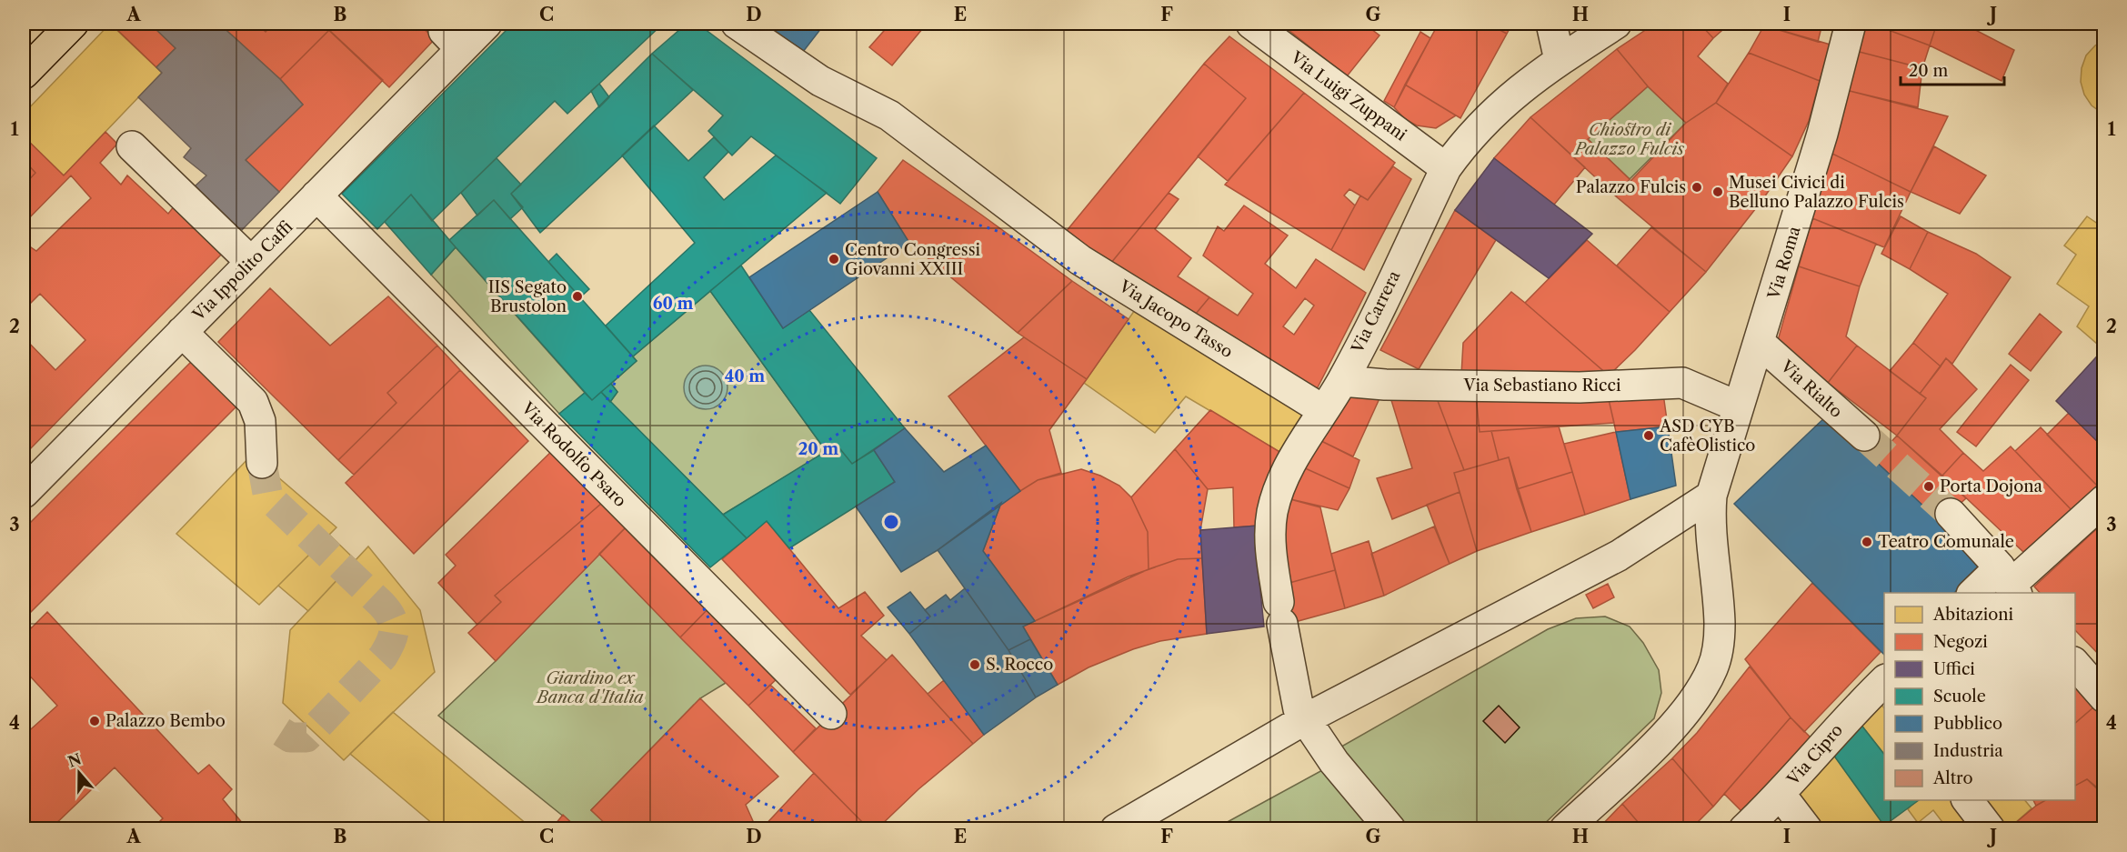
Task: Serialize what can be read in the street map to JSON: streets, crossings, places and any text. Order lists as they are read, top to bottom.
{
  "streets": {
    "street": [
      "Via Luigi Zuppani",
      "Via Roma",
      "Via Ippolito Caffi",
      "Via Carrera",
      "Via Jacopo Tasso",
      "Via Sebastiano Ricci",
      "Via Rialto",
      "Via Rodolfo Psaro",
      "Via Cipro"
    ]
  },
  "crossings": [
    ["Via Luigi Zuppani", "Via Carrera"],
    ["Via Roma", "Via Sebastiano Ricci"],
    ["Via Roma", "Via Rialto"],
    ["Via Ippolito Caffi", "Via Rodolfo Psaro"],
    ["Via Carrera", "Via Jacopo Tasso"],
    ["Via Carrera", "Via Sebastiano Ricci"]
  ],
  "parks": ["Chiostro di Palazzo Fulcis", "Giardino ex Banca d'Italia"],
  "places": [
    "Palazzo Fulcis",
    "Musei Civici di Belluno Palazzo Fulcis",
    "Centro Congressi Giovanni XXIII",
    "IIS Segato Brustolon",
    "ASD CYB CafèOlistico",
    "Porta Dojona",
    "Teatro Comunale",
    "S. Rocco",
    "Palazzo Bembo"
  ],
  "legend": [
    "Abitazioni",
    "Negozi",
    "Uffici",
    "Scuole",
    "Pubblico",
    "Industria",
    "Altro"
  ],
  "scale_bar": "20 m",
  "north": "top",
  "grid": {
    "columns": [
      "A",
      "B",
      "C",
      "D",
      "E",
      "F",
      "G",
      "H",
      "I",
      "J"
    ],
    "rows": [
      "1",
      "2",
      "3",
      "4"
    ]
  },
  "rings": ["60 m", "40 m", "20 m"]
}
